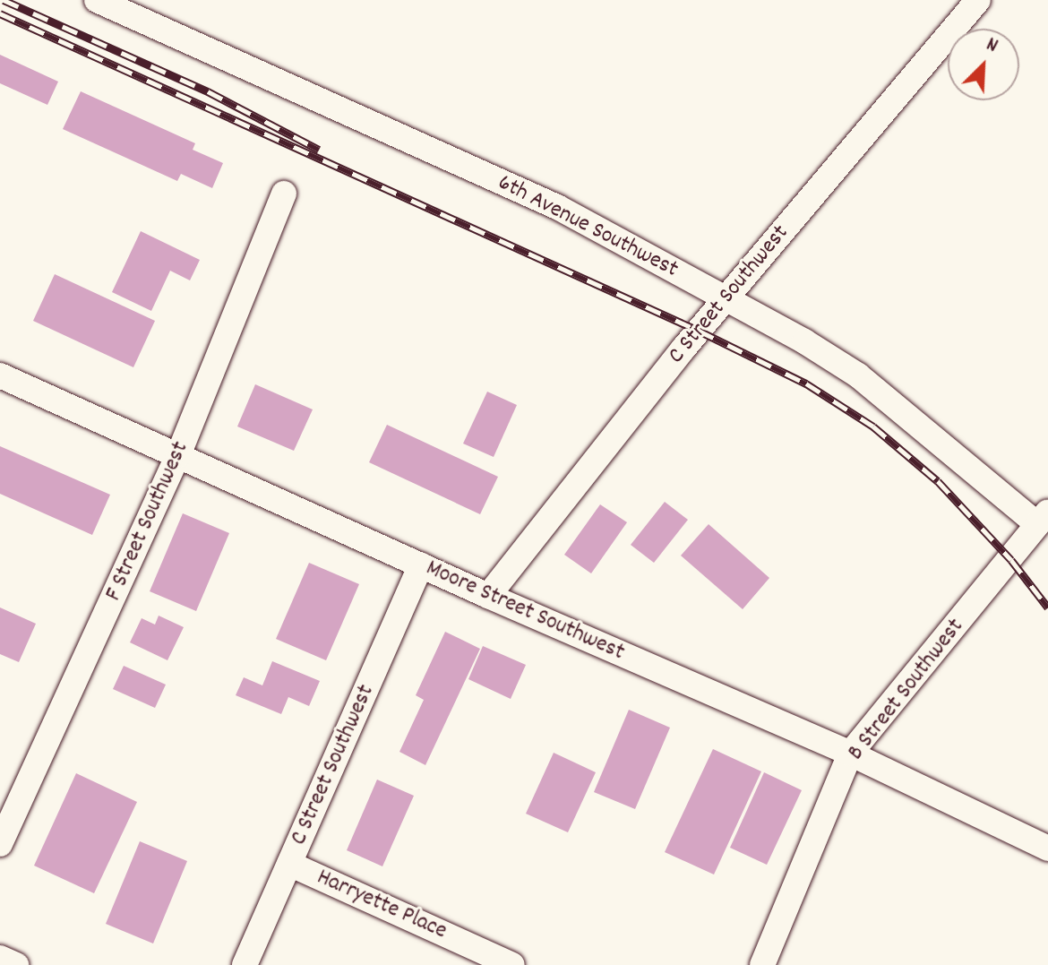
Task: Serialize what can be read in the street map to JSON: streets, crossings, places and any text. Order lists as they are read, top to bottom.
{
  "streets": {
    "street": [
      "6th Avenue Southwest",
      "C Street Southwest",
      "F Street Southwest",
      "Moore Street Southwest",
      "B Street Southwest",
      "Harryette Place"
    ]
  },
  "crossings": [
    ["6th Avenue Southwest", "C Street Southwest"],
    ["6th Avenue Southwest", "B Street Southwest"],
    ["C Street Southwest", "Moore Street Southwest"],
    ["C Street Southwest", "Harryette Place"],
    ["F Street Southwest", "Moore Street Southwest"],
    ["Moore Street Southwest", "B Street Southwest"]
  ],
  "north": "top right"
}
